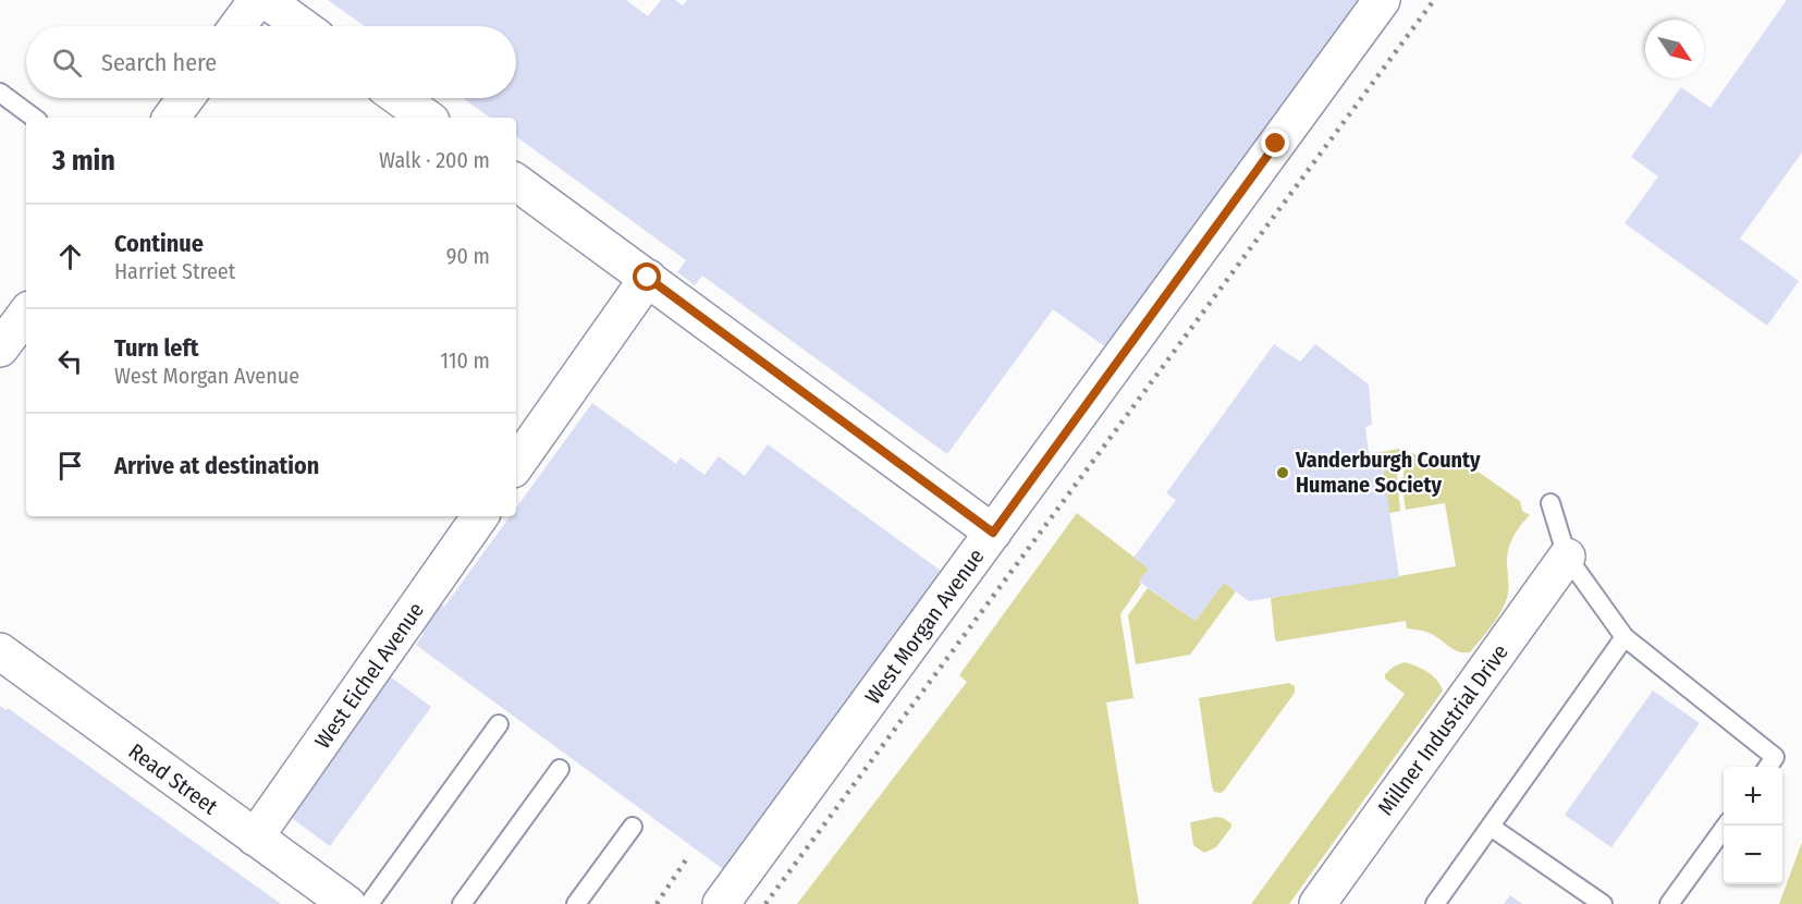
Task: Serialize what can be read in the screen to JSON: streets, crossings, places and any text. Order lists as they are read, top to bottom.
{
  "streets": {
    "street": [
      "West Morgan Avenue",
      "West Eichel Avenue",
      "Millner Industrial Drive",
      "Read Street"
    ]
  },
  "crossings": [
    ["West Eichel Avenue", "Read Street"]
  ],
  "places": ["Vanderburgh County Humane Society"],
  "north": "bottom right",
  "page": {
    "search": "Search here",
    "heading": ["3 min", "Walk · 200 m"],
    "list": [
      ["Continue", "Harriet Street", "90 m"],
      ["Turn left", "West Morgan Avenue", "110 m"],
      "Arrive at destination"
    ],
    "map_buttons": ["+", "−"]
  }
}
